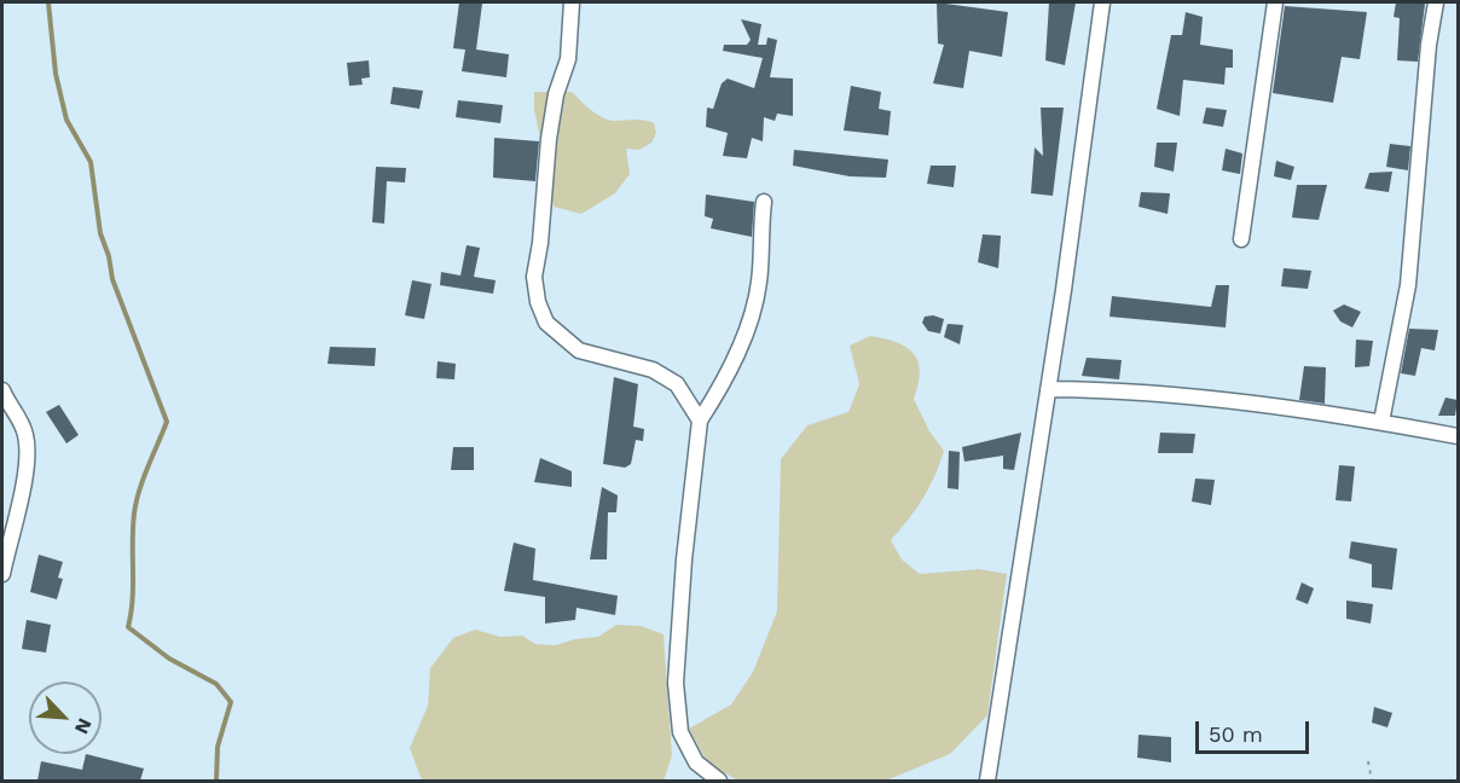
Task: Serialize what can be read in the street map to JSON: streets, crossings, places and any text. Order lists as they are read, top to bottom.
{
  "scale_bar": "50 m",
  "north": "bottom right"
}
